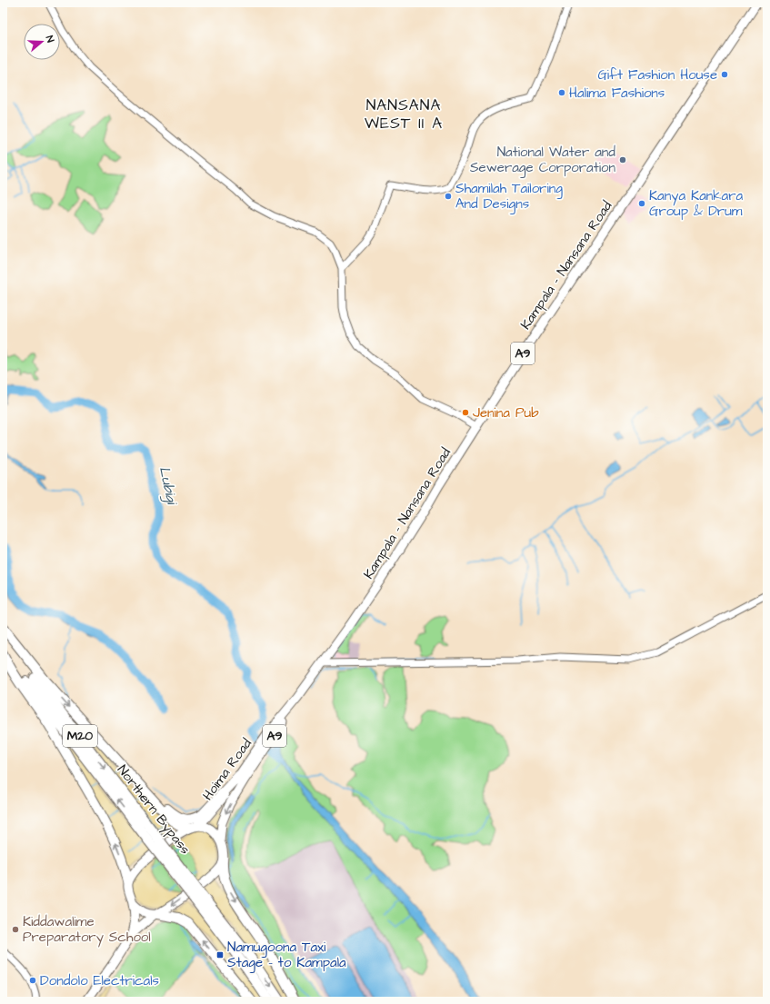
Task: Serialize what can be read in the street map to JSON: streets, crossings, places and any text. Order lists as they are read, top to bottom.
{
  "streets": {
    "highway": ["M20", "Northern Bypass"],
    "main road": ["Kampala - Nansana Road", "A9", "Hoima Road"]
  },
  "crossings": [
    ["Kampala - Nansana Road", "Hoima Road"],
    ["A9", "Hoima Road"]
  ],
  "districts": ["NANSANA WEST II A"],
  "water": ["Lubigi"],
  "places": {
    "other": [
      "Gift Fashion House",
      "Halima Fashions",
      "National Water and Sewerage Corporation",
      "Shamilah Tailoring And Designs",
      "Kanya Kankara Group & Drum",
      "Jenina Pub",
      "Kiddawalime Preparatory School",
      "Dondolo Electricals"
    ],
    "transit": ["Namugoona Taxi Stage - to Kampala"]
  },
  "north": "right"
}
